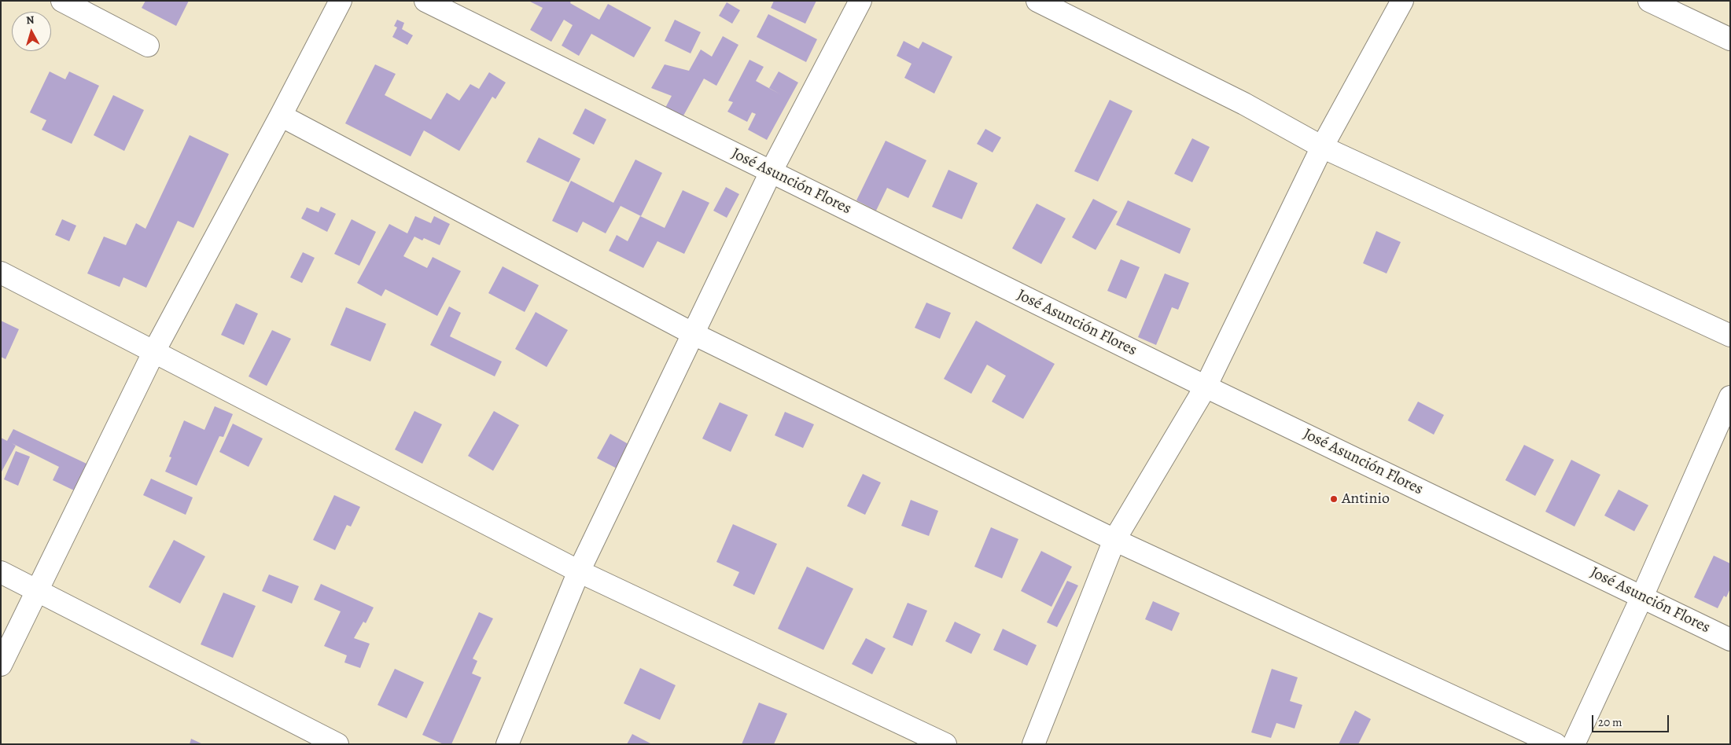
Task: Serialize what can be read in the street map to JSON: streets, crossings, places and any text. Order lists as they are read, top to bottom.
{
  "streets": {
    "street": ["José Asunción Flores"]
  },
  "places": ["Antinio"],
  "scale_bar": "20 m",
  "north": "top"
}
